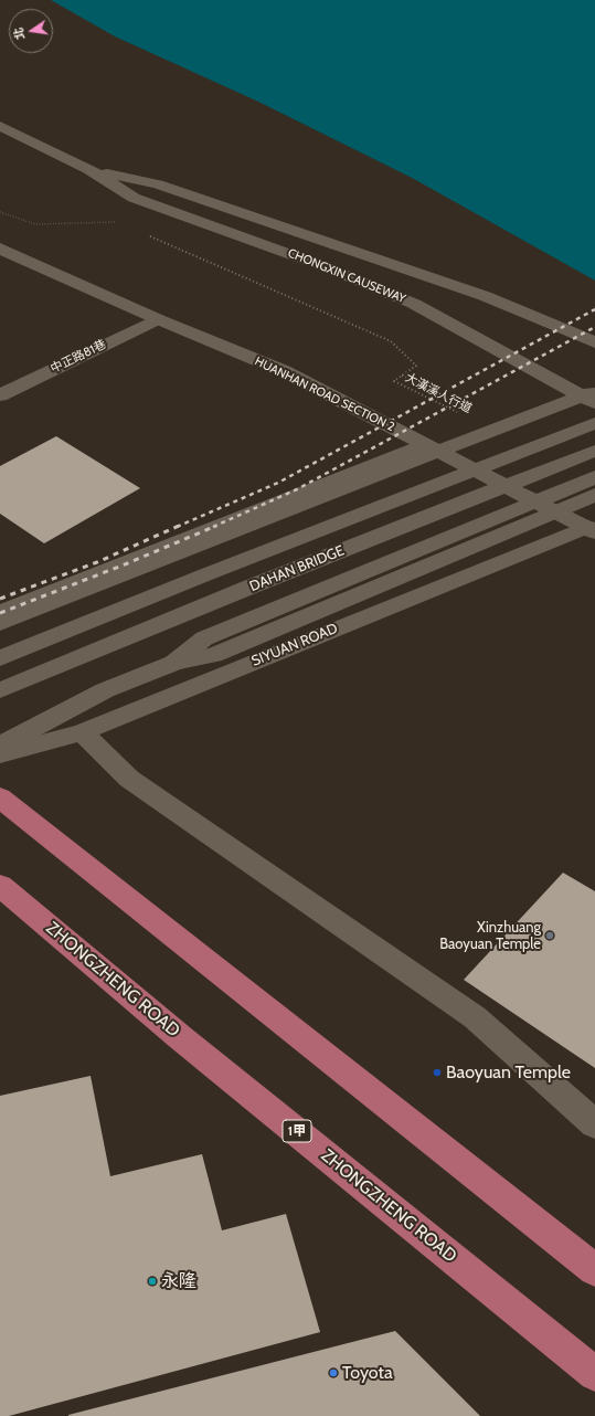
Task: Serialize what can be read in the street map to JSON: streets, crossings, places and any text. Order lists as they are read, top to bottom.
{
  "streets": {
    "main road": ["ZHONGZHENG ROAD", "1甲"],
    "street": [
      "CHONGXIN CAUSEWAY",
      "中正路81巷",
      "HUANHAN ROAD SECTION 2",
      "DAHAN BRIDGE",
      "SIYUAN ROAD"
    ],
    "path": ["大漢溪人行道"]
  },
  "crossings": [
    ["中正路81巷", "HUANHAN ROAD SECTION 2"],
    ["HUANHAN ROAD SECTION 2", "SIYUAN ROAD"]
  ],
  "places": [
    "Xinzhuang Baoyuan Temple",
    "Baoyuan Temple",
    "永隆",
    "Toyota"
  ],
  "north": "left"
}
